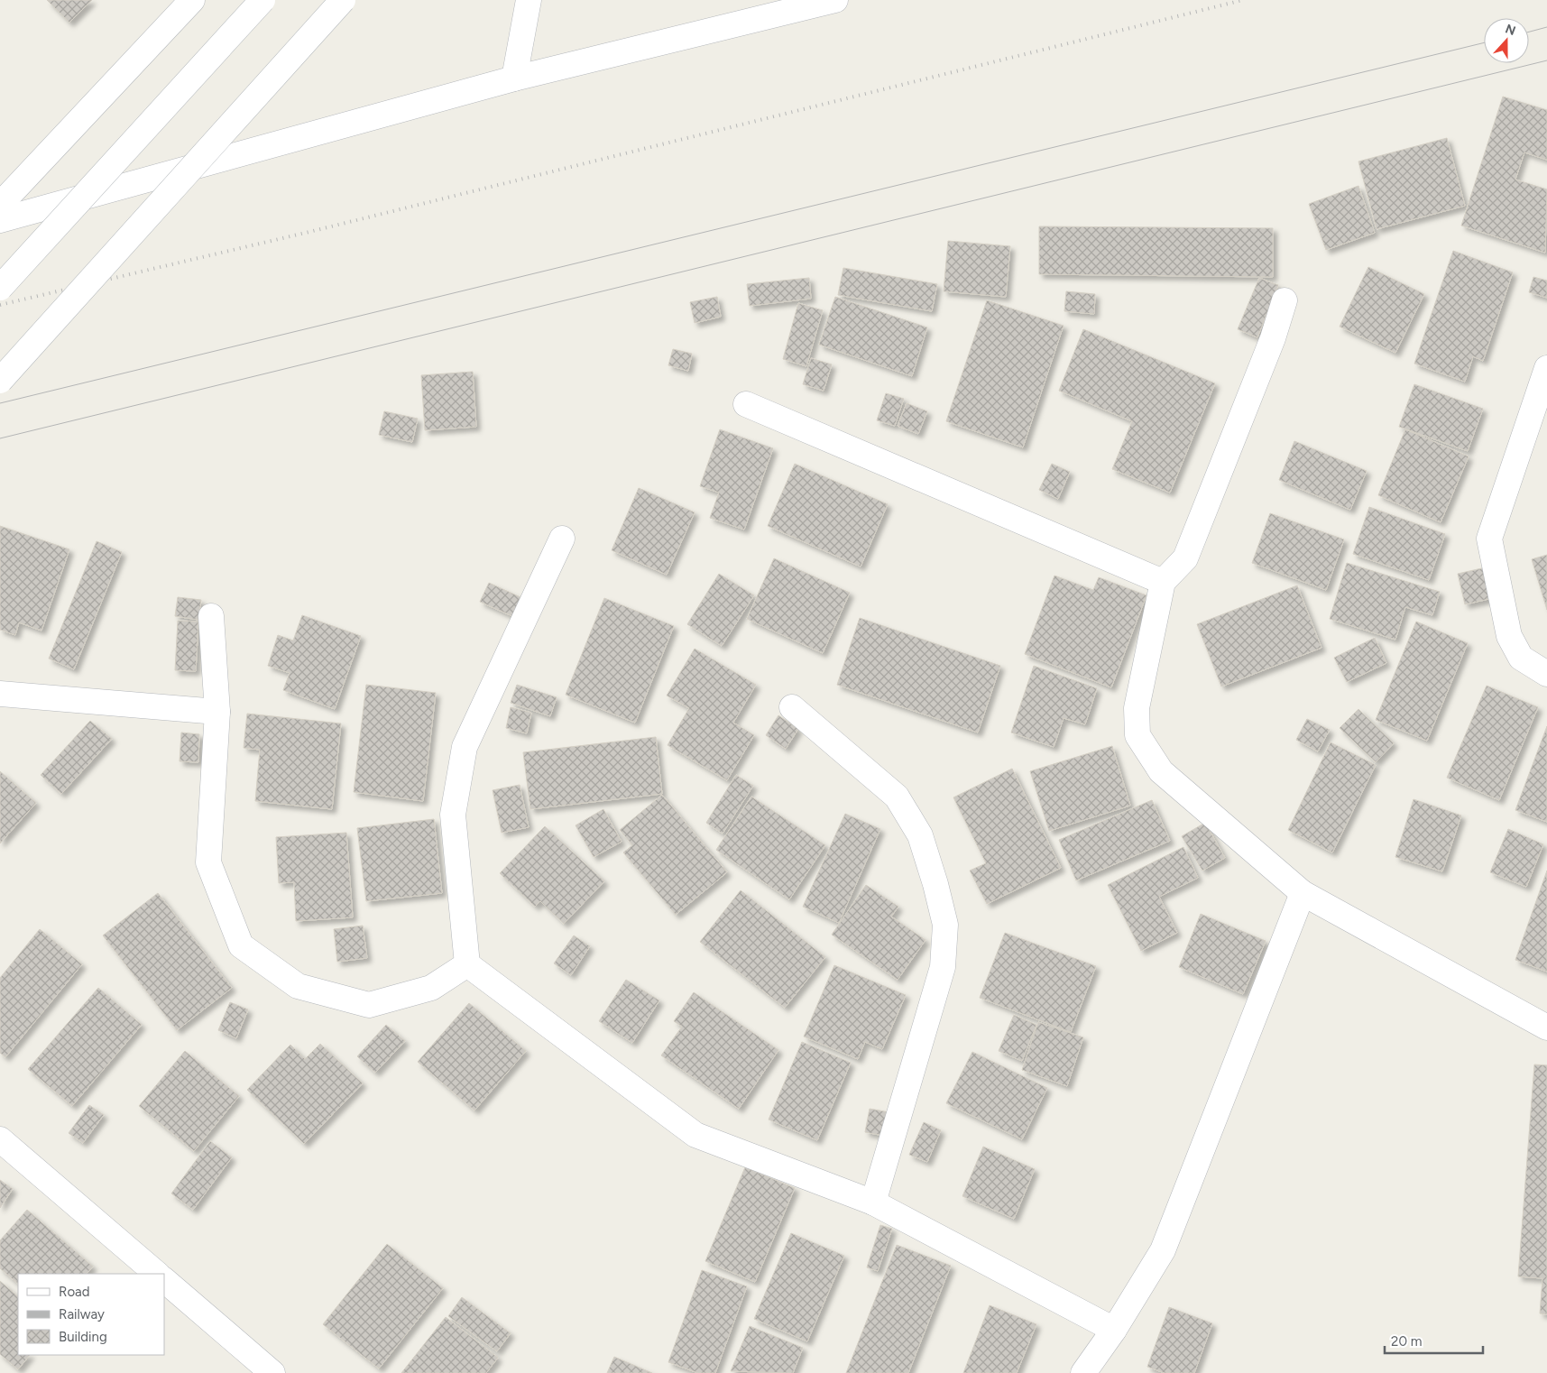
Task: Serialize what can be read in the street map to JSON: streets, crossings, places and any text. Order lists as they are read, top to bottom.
{
  "legend": ["Road", "Railway", "Building"],
  "scale_bar": "20 m",
  "north": "top"
}
